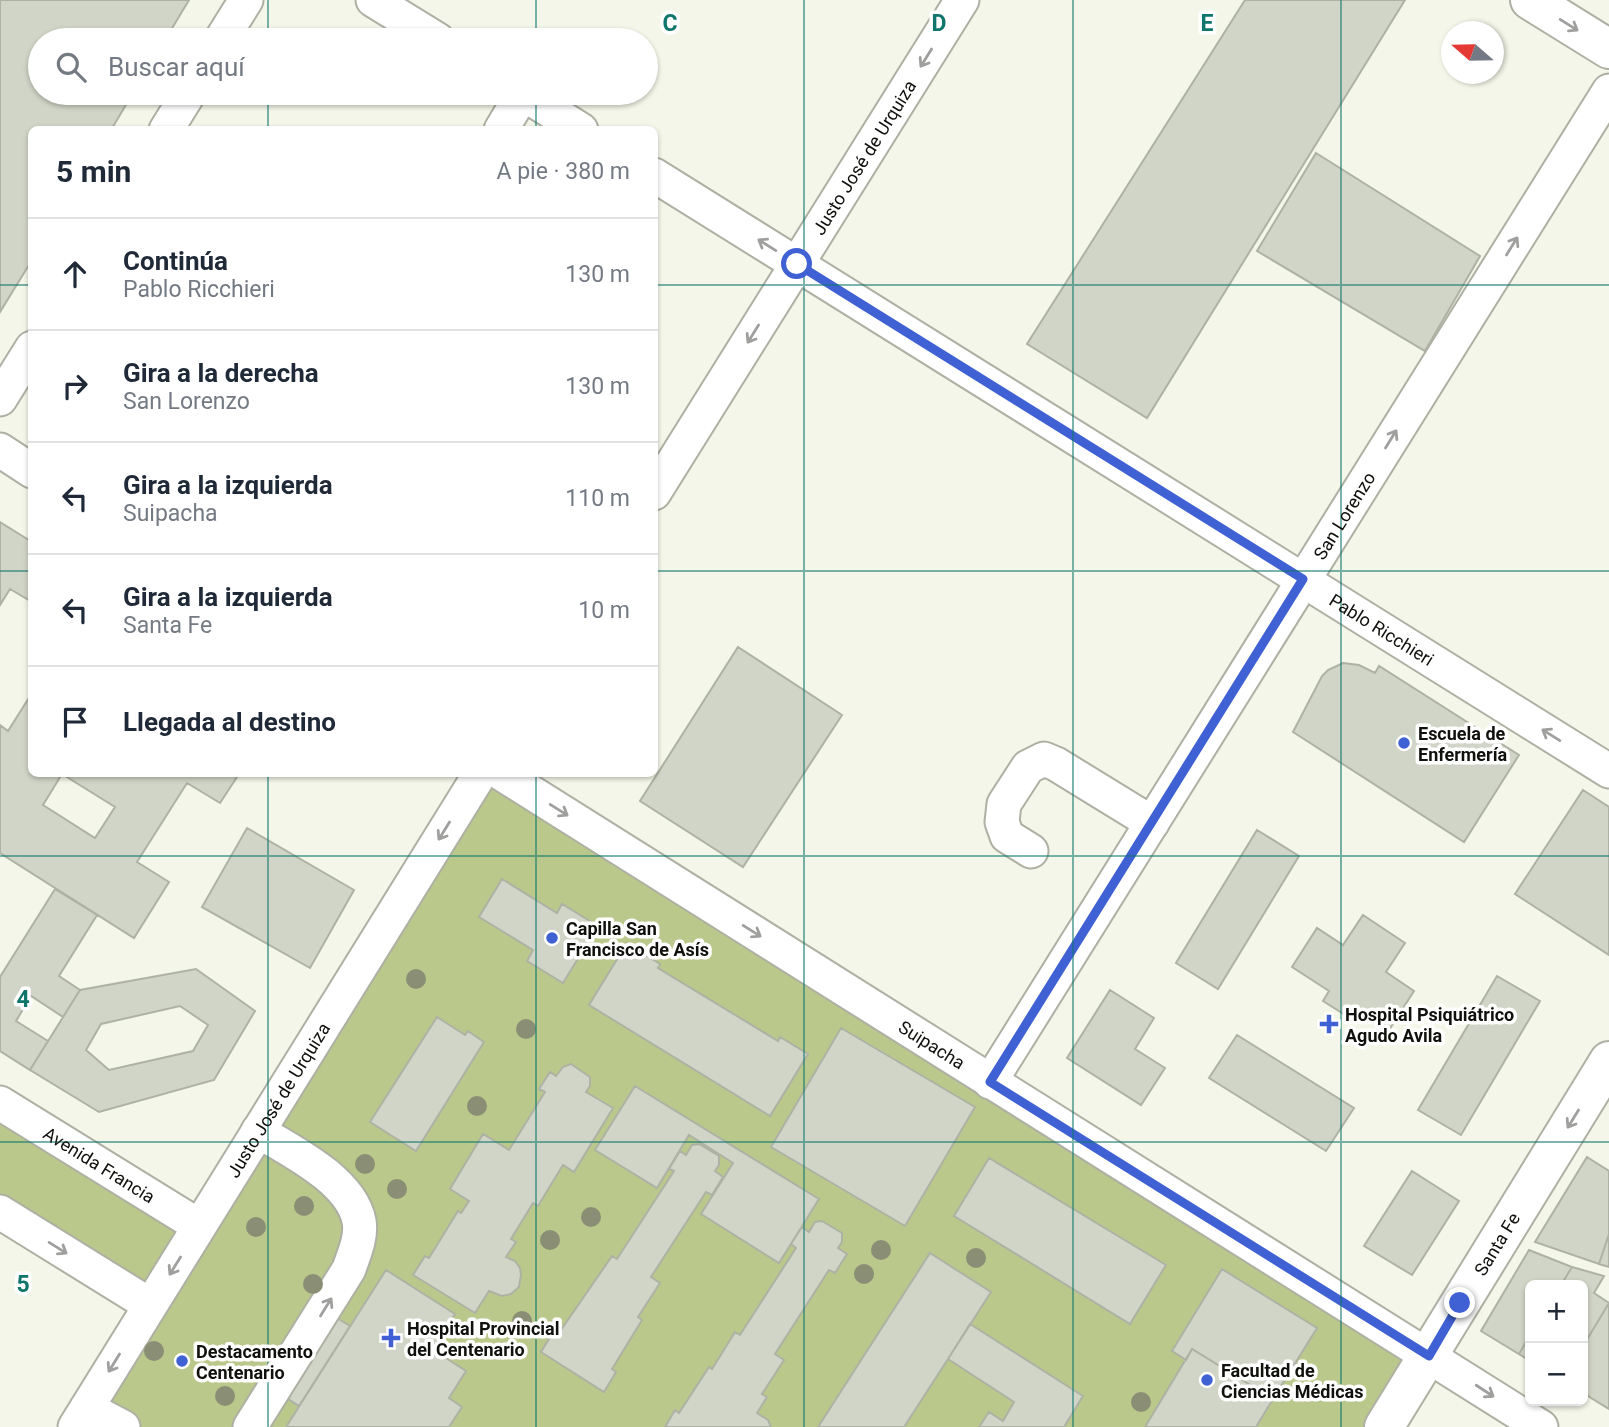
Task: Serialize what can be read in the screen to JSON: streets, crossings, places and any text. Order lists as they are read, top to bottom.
{
  "streets": {
    "main road": ["Santa Fe"],
    "street": [
      "Justo José de Urquiza",
      "San Lorenzo",
      "Pablo Ricchieri",
      "Suipacha",
      "Avenida Francia"
    ]
  },
  "crossings": [
    ["Justo José de Urquiza", "Pablo Ricchieri"],
    ["Justo José de Urquiza", "Avenida Francia"],
    ["San Lorenzo", "Pablo Ricchieri"],
    ["San Lorenzo", "Suipacha"],
    ["Suipacha", "Santa Fe"]
  ],
  "one_way": [
    "Justo José de Urquiza",
    "San Lorenzo",
    "Pablo Ricchieri",
    "Suipacha",
    "Santa Fe"
  ],
  "places": {
    "other": [
      "Escuela de Enfermería",
      "Capilla San Francisco de Asís",
      "Destacamento Centenario",
      "Facultad de Ciencias Médicas"
    ],
    "health": ["Hospital Psiquiátrico Agudo Avila", "Hospital Provincial del Centenario"]
  },
  "north": "left",
  "page": {
    "search": "Buscar aquí",
    "heading": ["5 min", "A pie · 380 m"],
    "list": [
      ["Continúa", "Pablo Ricchieri", "130 m"],
      ["Gira a la derecha", "San Lorenzo", "130 m"],
      ["Gira a la izquierda", "Suipacha", "110 m"],
      ["Gira a la izquierda", "Santa Fe", "10 m"],
      "Llegada al destino"
    ],
    "map_buttons": ["+", "−"]
  },
  "grid": {
    "columns": ["C", "D", "E"],
    "rows": ["4", "5"]
  }
}
